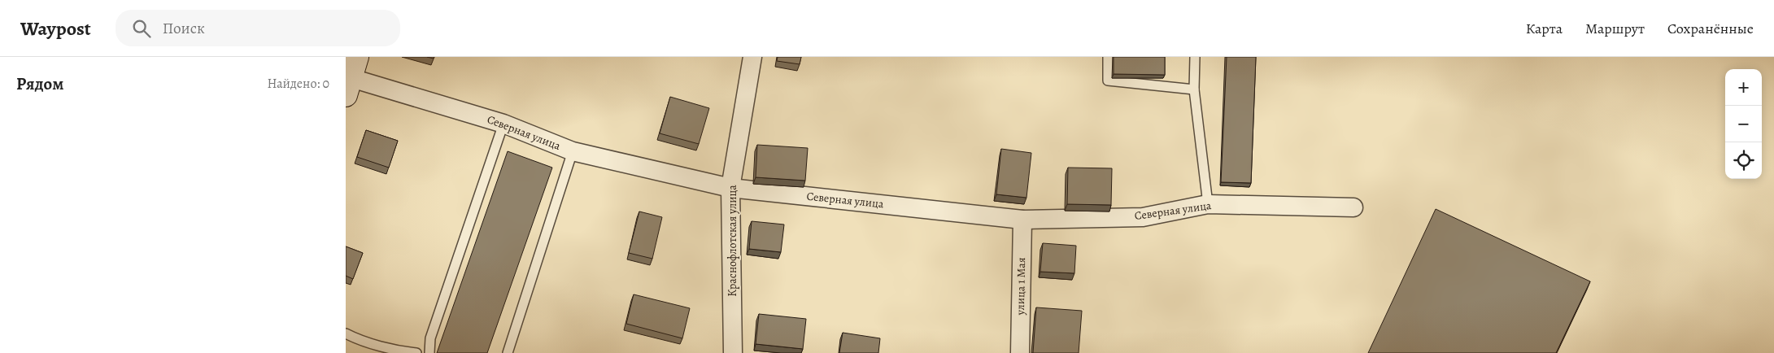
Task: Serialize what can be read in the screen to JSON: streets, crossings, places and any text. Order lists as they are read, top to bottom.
{
  "streets": {
    "street": ["Северная улица", "Краснофлотская улица", "улица 1 Мая"]
  },
  "crossings": [
    ["Северная улица", "Краснофлотская улица"],
    ["Северная улица", "улица 1 Мая"]
  ],
  "page": {
    "header": "Waypost",
    "search": "Поиск",
    "nav": ["Карта", "Маршрут", "Сохранённые"],
    "heading": ["Рядом", "Найдено: 0"],
    "map_buttons": ["+", "−"]
  }
}
